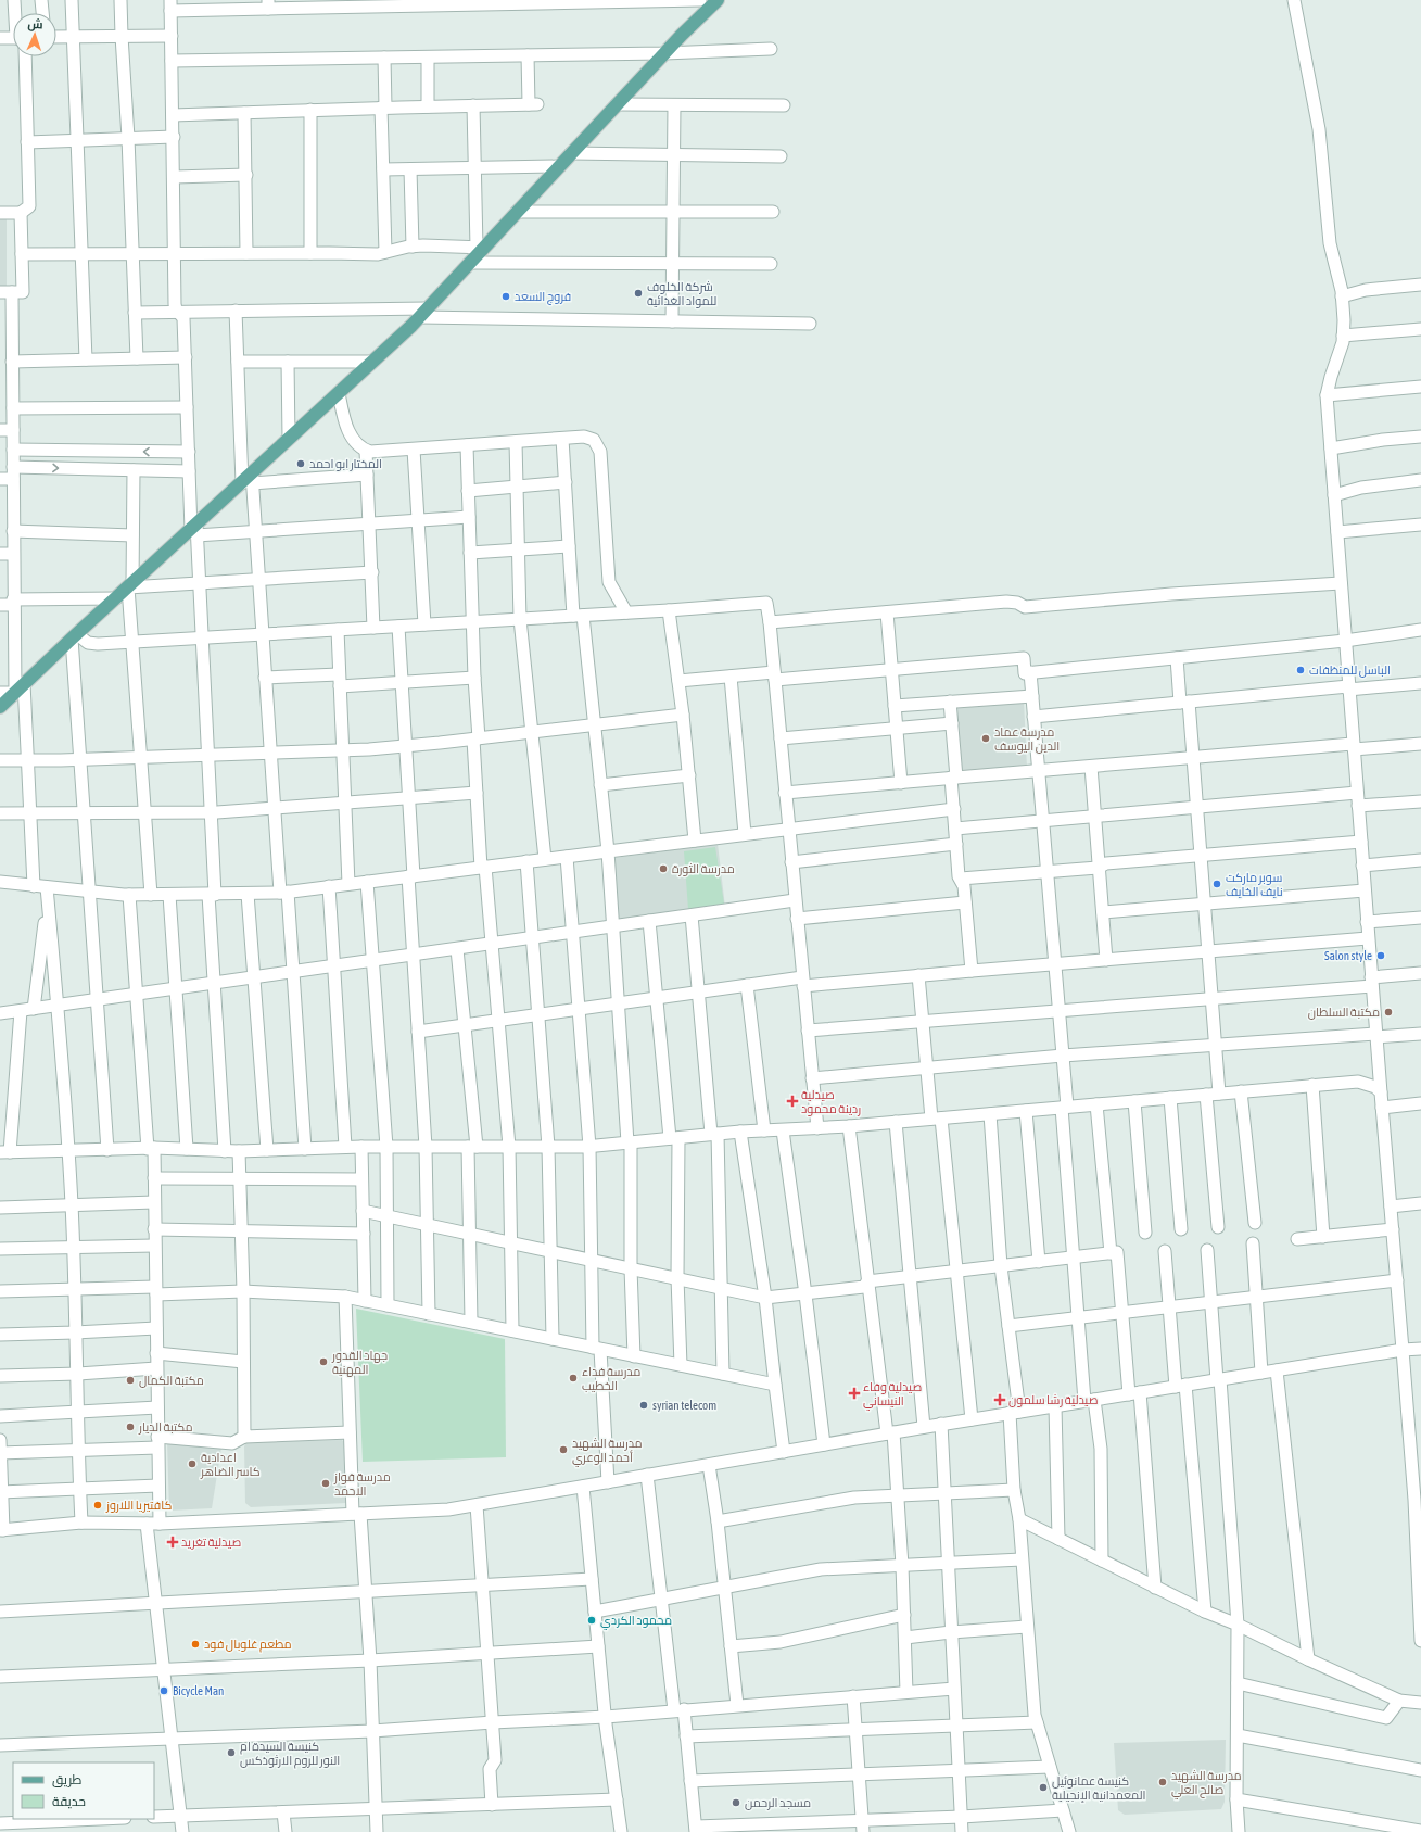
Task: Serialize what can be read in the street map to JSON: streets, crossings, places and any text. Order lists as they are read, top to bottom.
{
  "places": {
    "other": [
      "شركة الخلوف للمواد الغذائية",
      "فروج السعد",
      "المختار ابو احمد",
      "الباسل للمنظفات",
      "مدرسة عماد الدين اليوسف",
      "مدرسة الثورة",
      "سوبر ماركت نايف الخايف",
      "Salon style",
      "مكتبة السلطان",
      "جهاد القدور المهنية",
      "مدرسة فداء الخطيب",
      "مكتبة الكمال",
      "syrian telecom",
      "مكتبة الديار",
      "مدرسة الشهيد أحمد الوعري",
      "اعدادية كاسر الضاهر",
      "مدرسة فواز الاحمد",
      "كافتيريا اللاروز",
      "محمود الكردي",
      "مطعم غلوبال فود",
      "Bicycle Man",
      "كنيسة السيدة ام النور للروم الارثوذكس",
      "مدرسة الشهيد صالح العلي",
      "كنيسة عمانوئيل المعمدانية الإنجيلية",
      "مسجد الرحمن"
    ],
    "health": [
      "صيدلية ردينة محمود",
      "صيدلية وفاء النيساني",
      "صيدلية رشا سلمون",
      "صيدلية تغريد"
    ]
  },
  "legend": ["طريق", "حديقة"],
  "north": "top"
}
